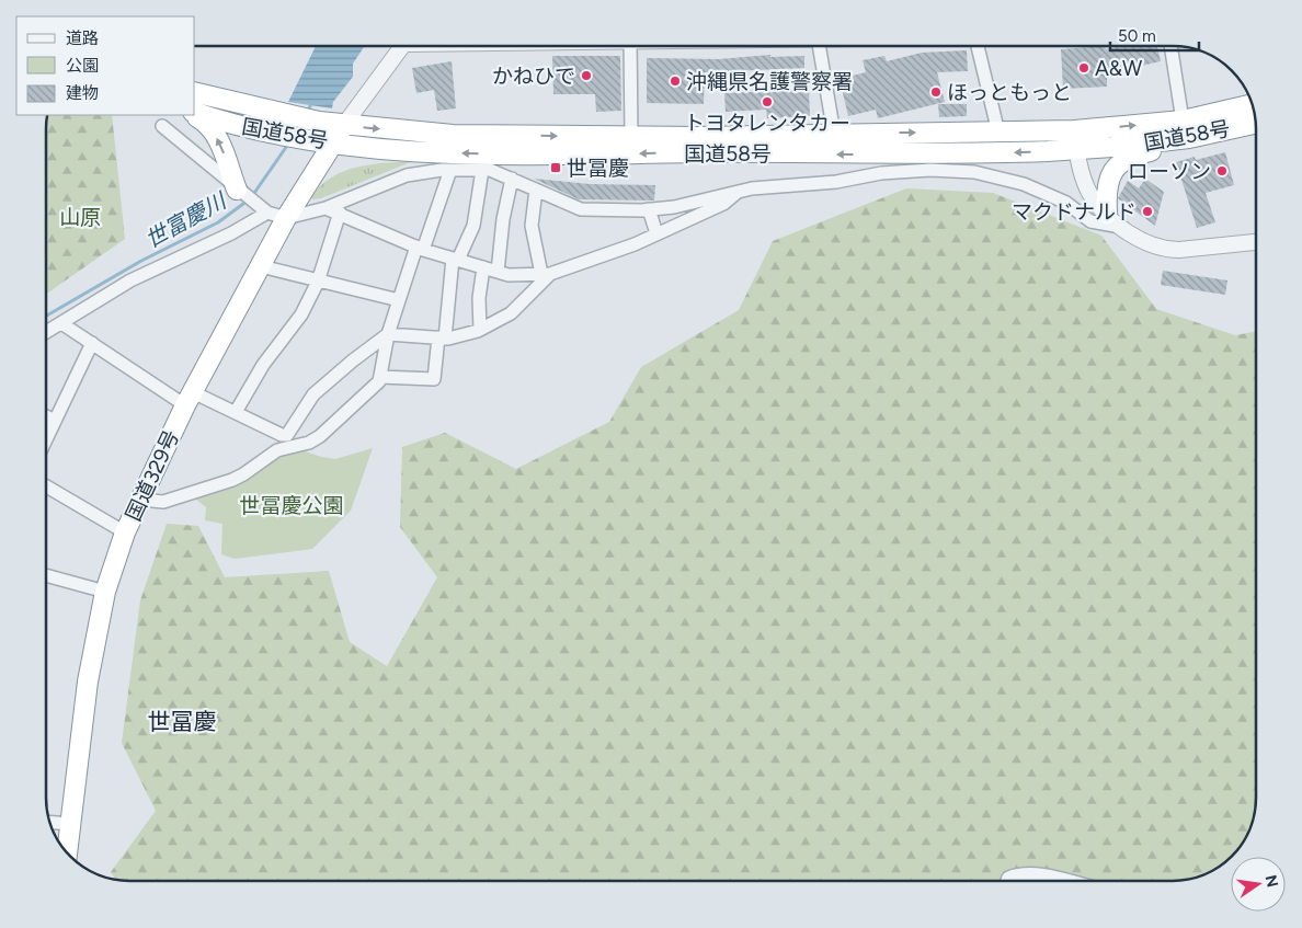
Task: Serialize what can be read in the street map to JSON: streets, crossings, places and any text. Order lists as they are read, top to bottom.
{
  "streets": {
    "highway": ["国道58号", "国道329号"]
  },
  "crossings": [
    ["国道58号", "国道329号"]
  ],
  "districts": ["世冨慶"],
  "water": ["世富慶川"],
  "parks": ["山原", "世冨慶公園"],
  "places": {
    "other": [
      "A&W",
      "かねひで",
      "沖縄県名護警察署",
      "ほっともっと",
      "トヨタレンタカー",
      "ローソン",
      "マクドナルド"
    ],
    "transit": ["世冨慶"]
  },
  "legend": ["道路", "公園", "建物"],
  "scale_bar": "50 m",
  "north": "right"
}
